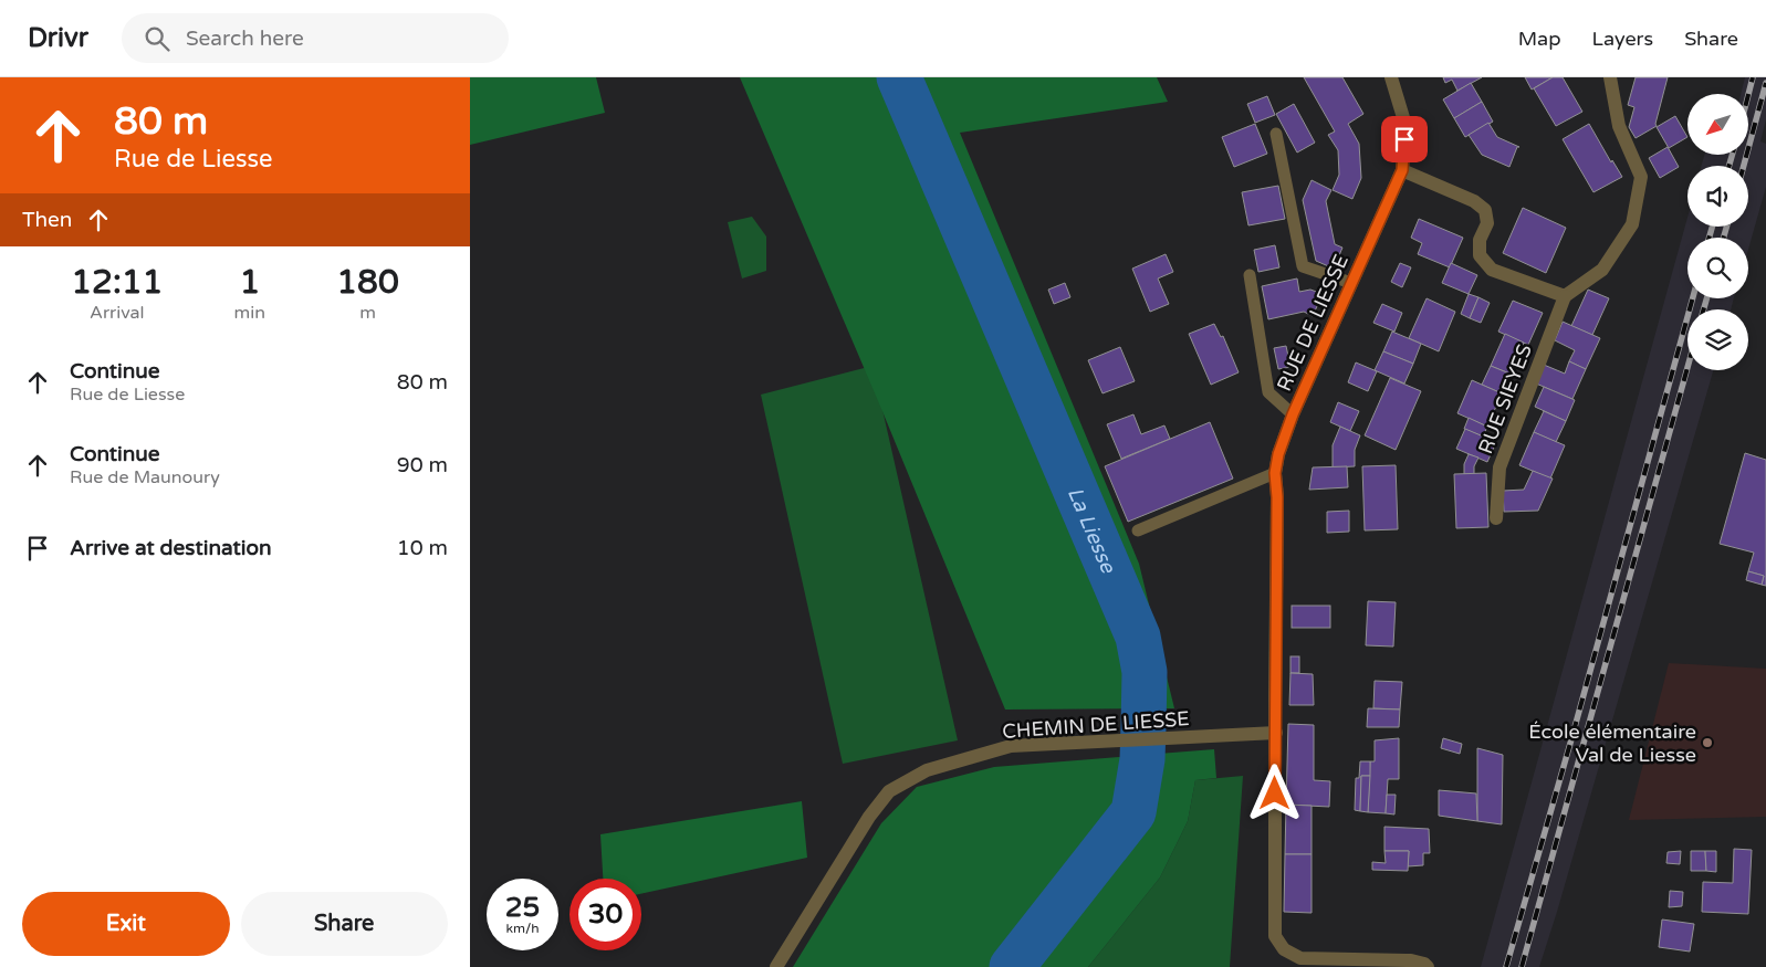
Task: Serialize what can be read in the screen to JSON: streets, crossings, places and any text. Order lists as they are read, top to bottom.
{
  "streets": {
    "street": ["RUE DE LIESSE", "RUE SIEYES", "CHEMIN DE LIESSE"]
  },
  "crossings": [
    ["RUE DE LIESSE", "CHEMIN DE LIESSE"]
  ],
  "water": ["La Liesse"],
  "places": ["École élémentaire Val de Liesse"],
  "north": "bottom left",
  "page": {
    "header": "Drivr",
    "search": "Search here",
    "nav": ["Map", "Layers", "Share"],
    "turn": ["80 m", "Rue de Liesse"],
    "then": "Then",
    "eta": [
      "12:11",
      "Arrival",
      "1",
      "min",
      "180",
      "m"
    ],
    "list": [
      {
        "name": "Continue",
        "note": "Rue de Liesse",
        "value": "80 m"
      },
      {
        "name": "Continue",
        "note": "Rue de Maunoury",
        "value": "90 m"
      },
      {
        "name": "Arrive at destination",
        "value": "10 m"
      }
    ],
    "speed": "25 km/h",
    "limit": "30",
    "buttons": ["Exit", "Share"]
  }
}
